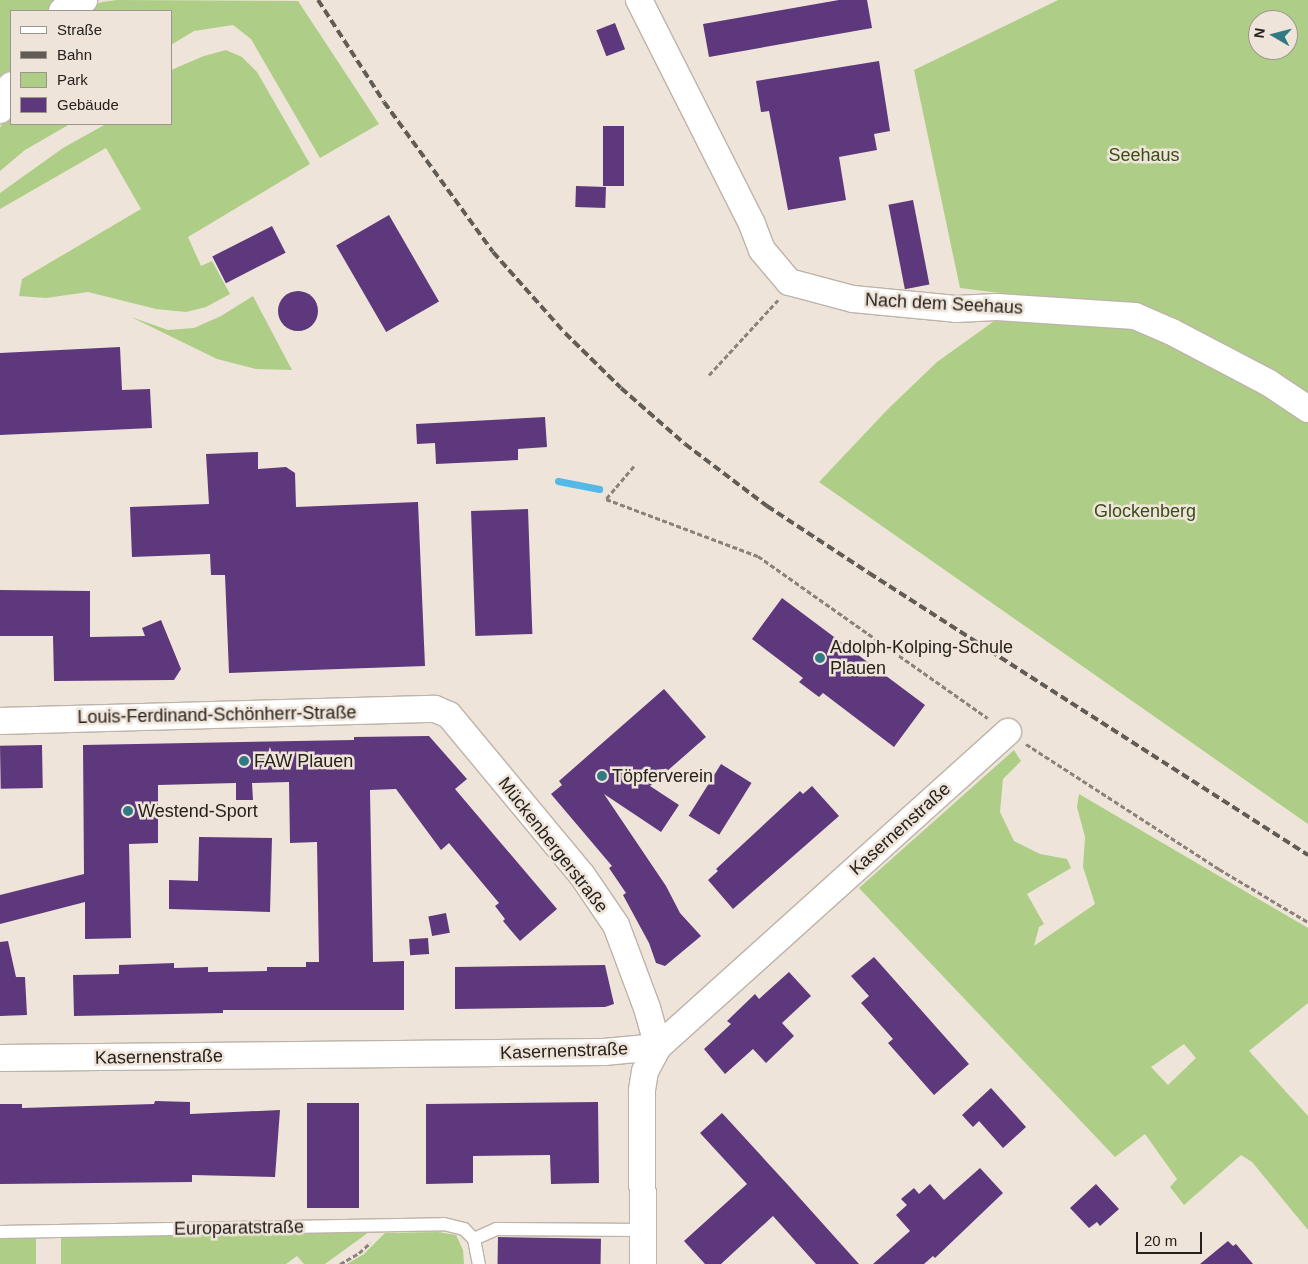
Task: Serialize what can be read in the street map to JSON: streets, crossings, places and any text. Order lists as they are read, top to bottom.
{
  "streets": {
    "street": [
      "Nach dem Seehaus",
      "Louis-Ferdinand-Schönherr-Straße",
      "Kasernenstraße",
      "Mückenbergerstraße"
    ],
    "lane": ["Europaratstraße"]
  },
  "crossings": [
    ["Louis-Ferdinand-Schönherr-Straße", "Mückenbergerstraße"],
    ["Kasernenstraße", "Mückenbergerstraße"]
  ],
  "parks": ["Seehaus", "Glockenberg"],
  "places": [
    "Adolph-Kolping-Schule Plauen",
    "FAW Plauen",
    "Töpferverein",
    "Westend-Sport"
  ],
  "legend": [
    "Straße",
    "Bahn",
    "Park",
    "Gebäude"
  ],
  "scale_bar": "20 m",
  "north": "left"
}
